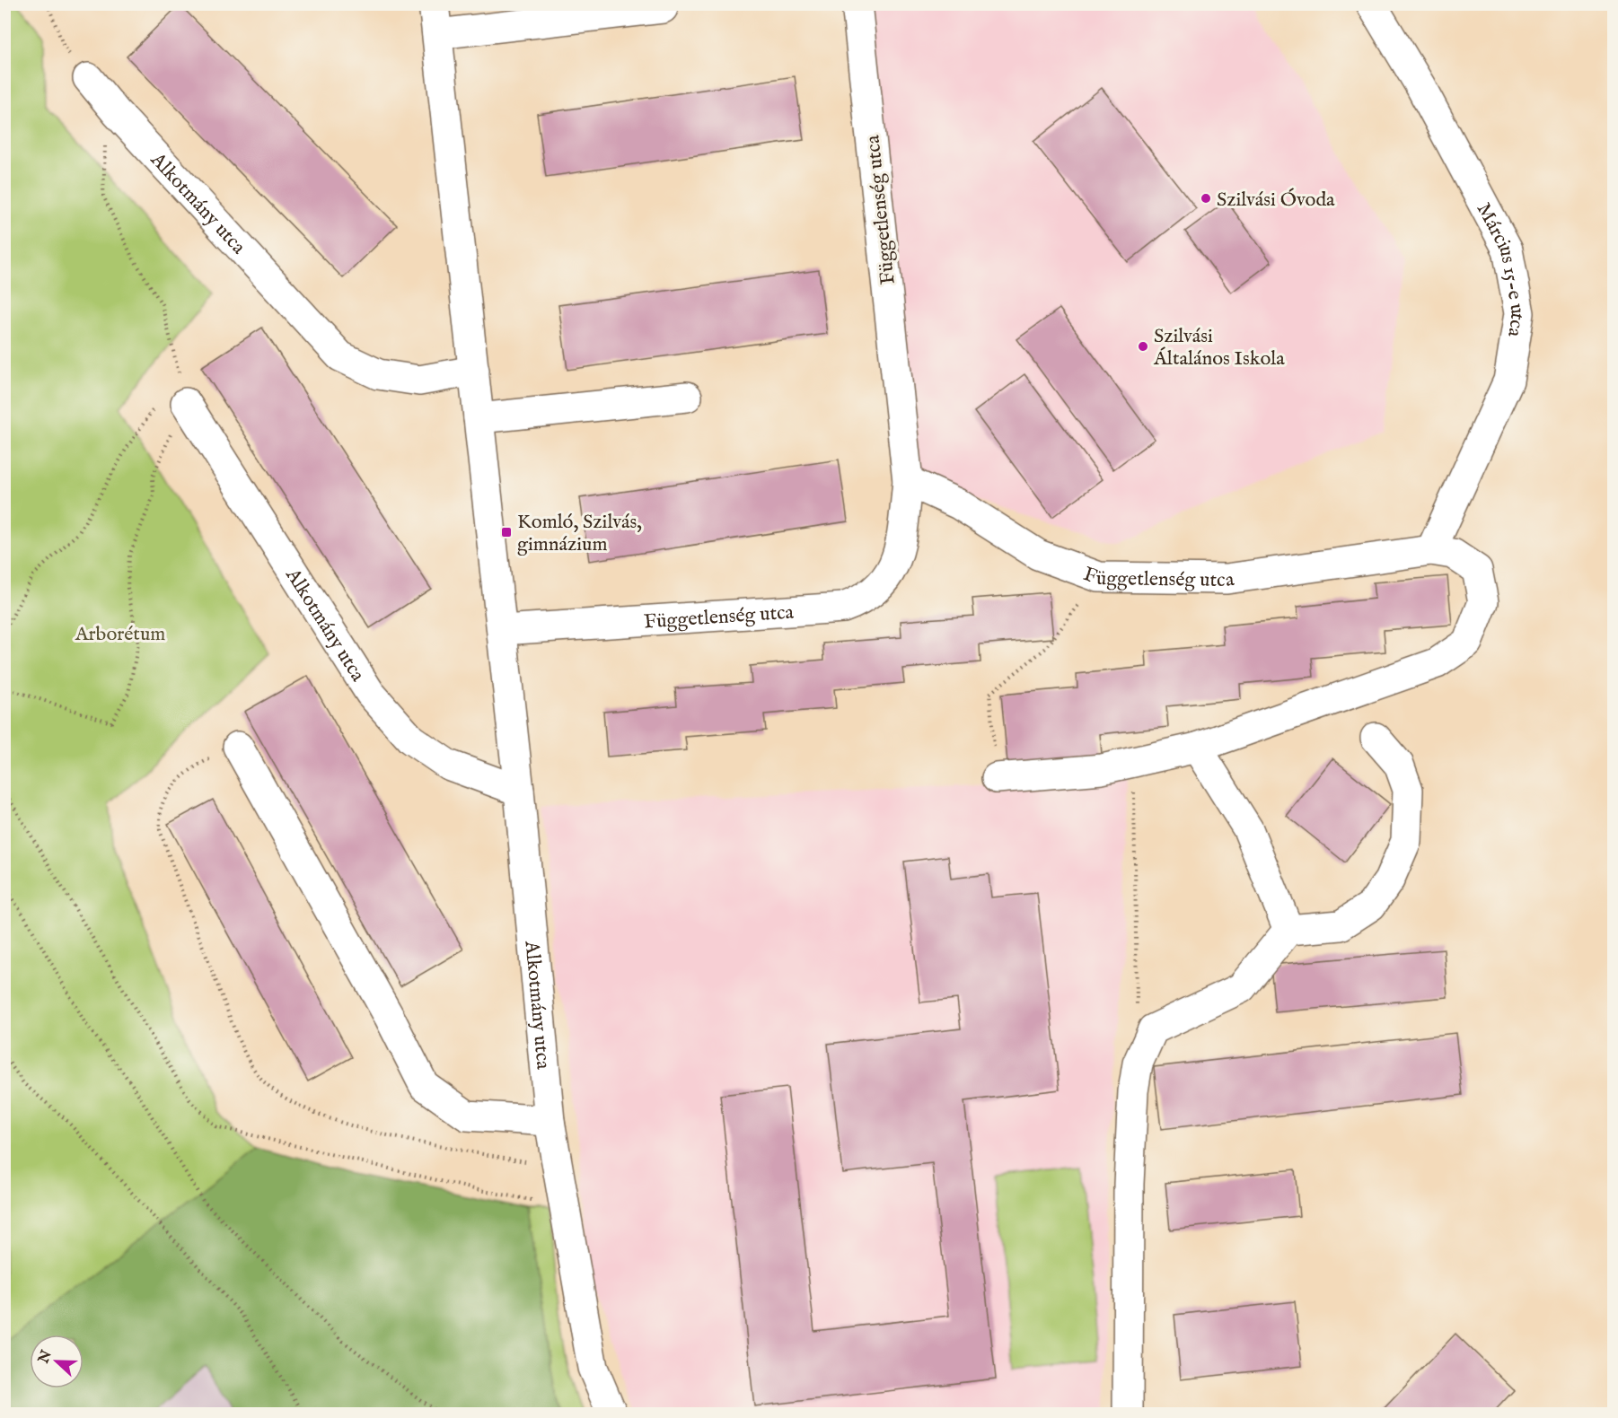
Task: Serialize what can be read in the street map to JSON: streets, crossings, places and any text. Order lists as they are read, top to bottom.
{
  "streets": {
    "street": ["Alkotmány utca", "Függetlenség utca", "Március 15-e utca"]
  },
  "crossings": [
    ["Alkotmány utca", "Függetlenség utca"],
    ["Függetlenség utca", "Március 15-e utca"]
  ],
  "parks": ["Arborétum"],
  "places": {
    "other": ["Szilvási Óvoda", "Szilvási Általános Iskola"],
    "transit": ["Komló, Szilvás, gimnázium"]
  },
  "north": "left"
}
